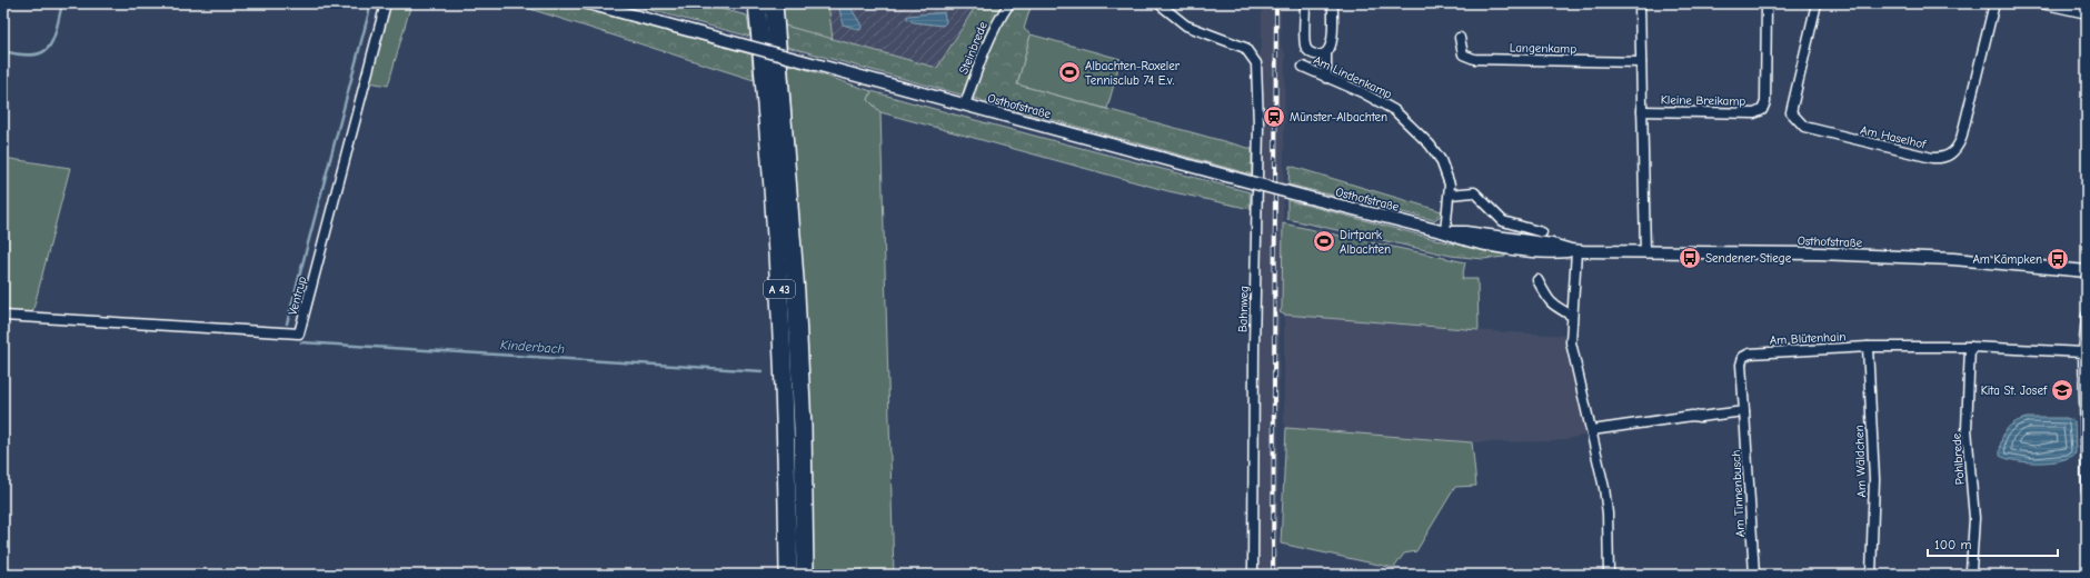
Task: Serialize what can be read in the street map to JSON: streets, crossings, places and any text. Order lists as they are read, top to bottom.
{
  "streets": {
    "highway": ["A 43"],
    "street": [
      "Steinbrede",
      "Langenkamp",
      "Am Lindenkamp",
      "Kleine Breikamp",
      "Osthofstraße",
      "Am Haselhof",
      "Ventrup",
      "Bahnweg",
      "Am Blütenhain",
      "Pohlbrede",
      "Am Wäldchen",
      "Am Tinnenbusch"
    ]
  },
  "crossings": [
    ["Steinbrede", "Osthofstraße"],
    ["Am Lindenkamp", "Osthofstraße"],
    ["Am Blütenhain", "Pohlbrede"],
    ["Am Blütenhain", "Am Wäldchen"],
    ["Am Blütenhain", "Am Tinnenbusch"]
  ],
  "water": ["Kinderbach"],
  "places": {
    "sports": ["Albachten-Roxeler Tennisclub 74 E.v.", "Dirtpark Albachten"],
    "station": ["Münster-Albachten"],
    "bus stop": ["Sendener Stiege", "Am Kämpken"],
    "school or university": ["Kita St. Josef"]
  },
  "scale_bar": "100 m"
}
